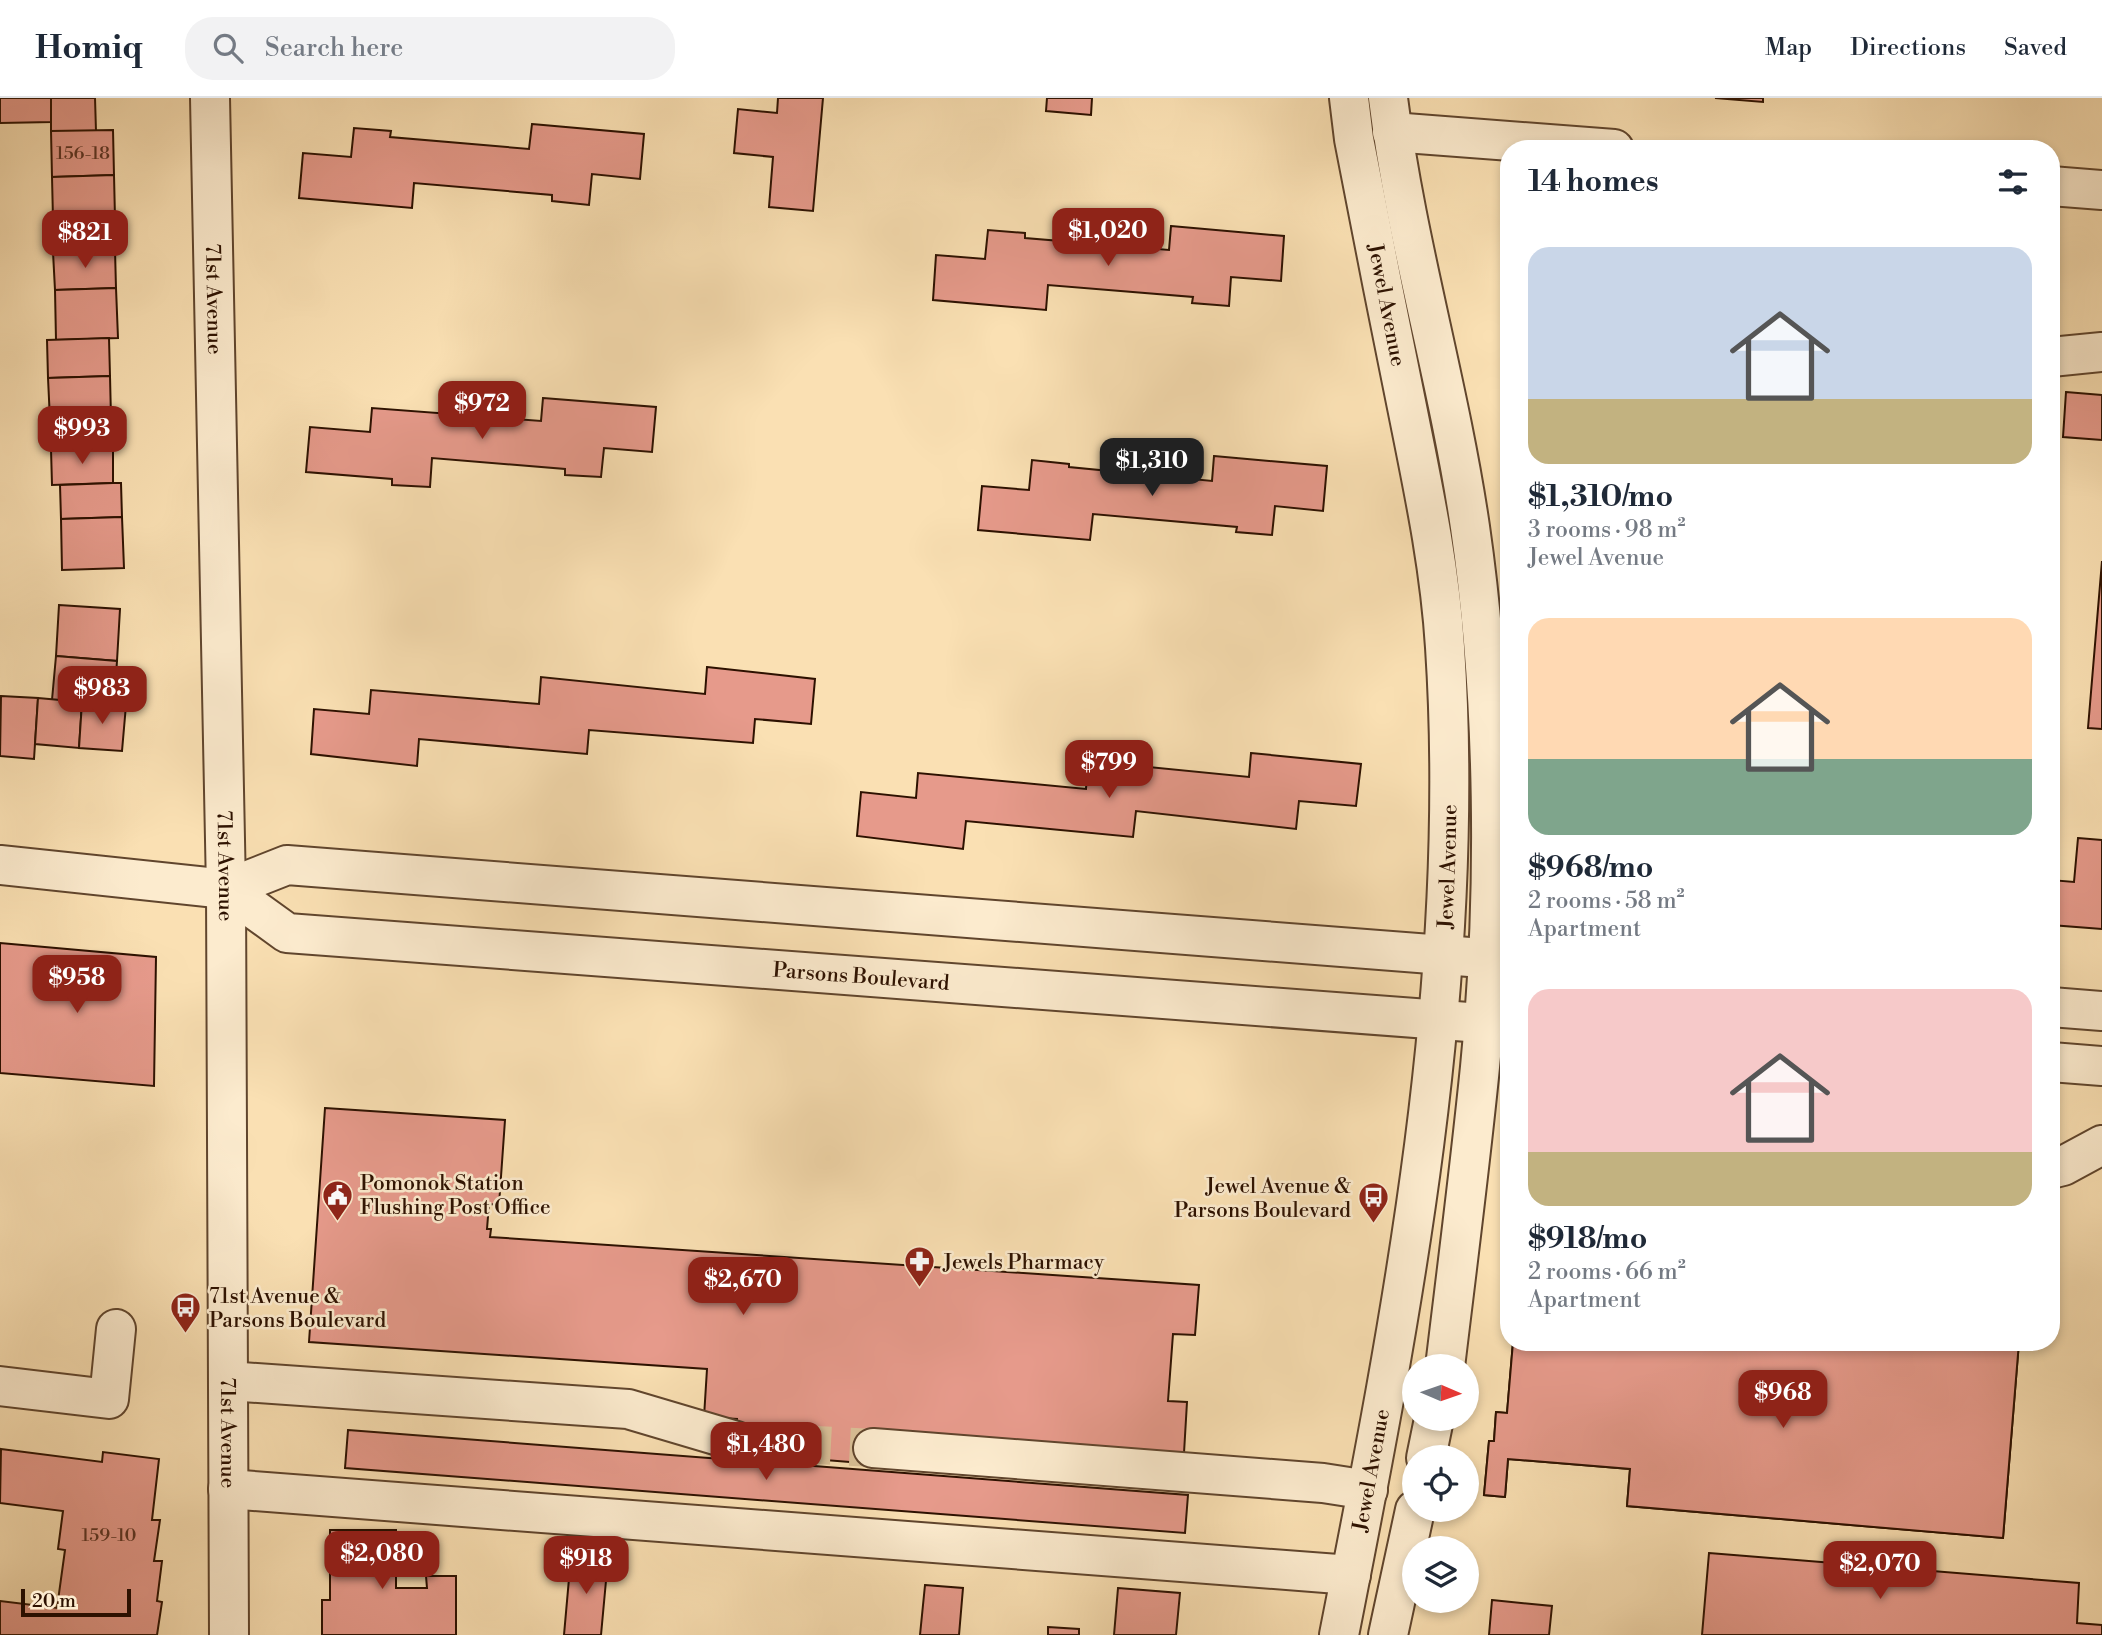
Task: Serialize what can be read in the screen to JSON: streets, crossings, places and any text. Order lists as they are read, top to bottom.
{
  "streets": {
    "street": ["71st Avenue", "Jewel Avenue", "Parsons Boulevard"]
  },
  "crossings": [
    ["71st Avenue", "Parsons Boulevard"],
    ["Jewel Avenue", "Parsons Boulevard"]
  ],
  "places": {
    "public building": ["Pomonok Station Flushing Post Office"],
    "bus stop": ["Jewel Avenue & Parsons Boulevard", "71st Avenue & Parsons Boulevard"],
    "pharmacy": ["Jewels Pharmacy"]
  },
  "house_numbers": ["156-18", "159-10"],
  "scale_bar": "20 m",
  "north": "right",
  "page": {
    "header": "Homiq",
    "search": "Search here",
    "nav": ["Map", "Directions", "Saved"],
    "heading": "14 homes",
    "price": [
      "$1,020",
      "$821",
      "$972",
      "$993",
      "$1,310",
      "$983",
      "$799",
      "$958",
      "$2,670",
      "$968",
      "$1,480",
      "$2,080",
      "$918",
      "$2,070"
    ],
    "list": [
      {
        "name": "$1,310/mo",
        "note": "3 rooms · 98 m² · Jewel Avenue"
      },
      {
        "name": "$968/mo",
        "note": "2 rooms · 58 m² · Apartment"
      },
      {
        "name": "$918/mo",
        "note": "2 rooms · 66 m² · Apartment"
      }
    ],
    "scale": "20 m"
  }
}
